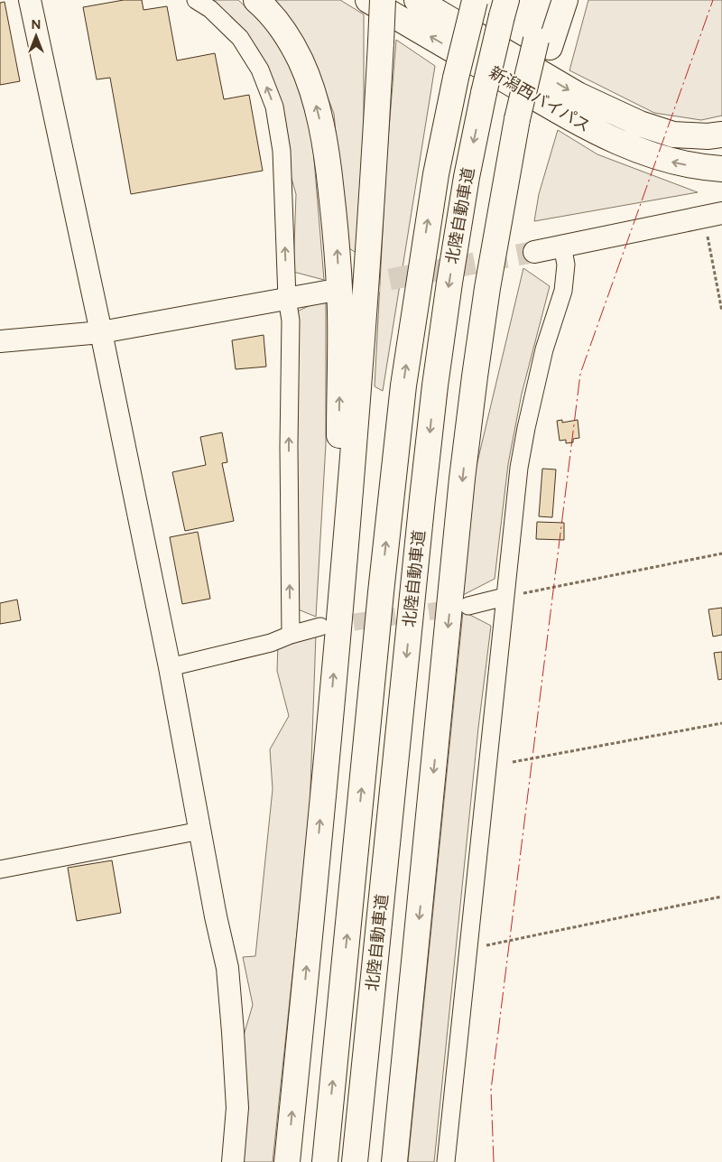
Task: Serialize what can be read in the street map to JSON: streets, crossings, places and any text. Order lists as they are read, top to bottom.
{
  "streets": {
    "highway": ["新潟西バイパス", "北陸自動車道"]
  },
  "north": "top"
}
